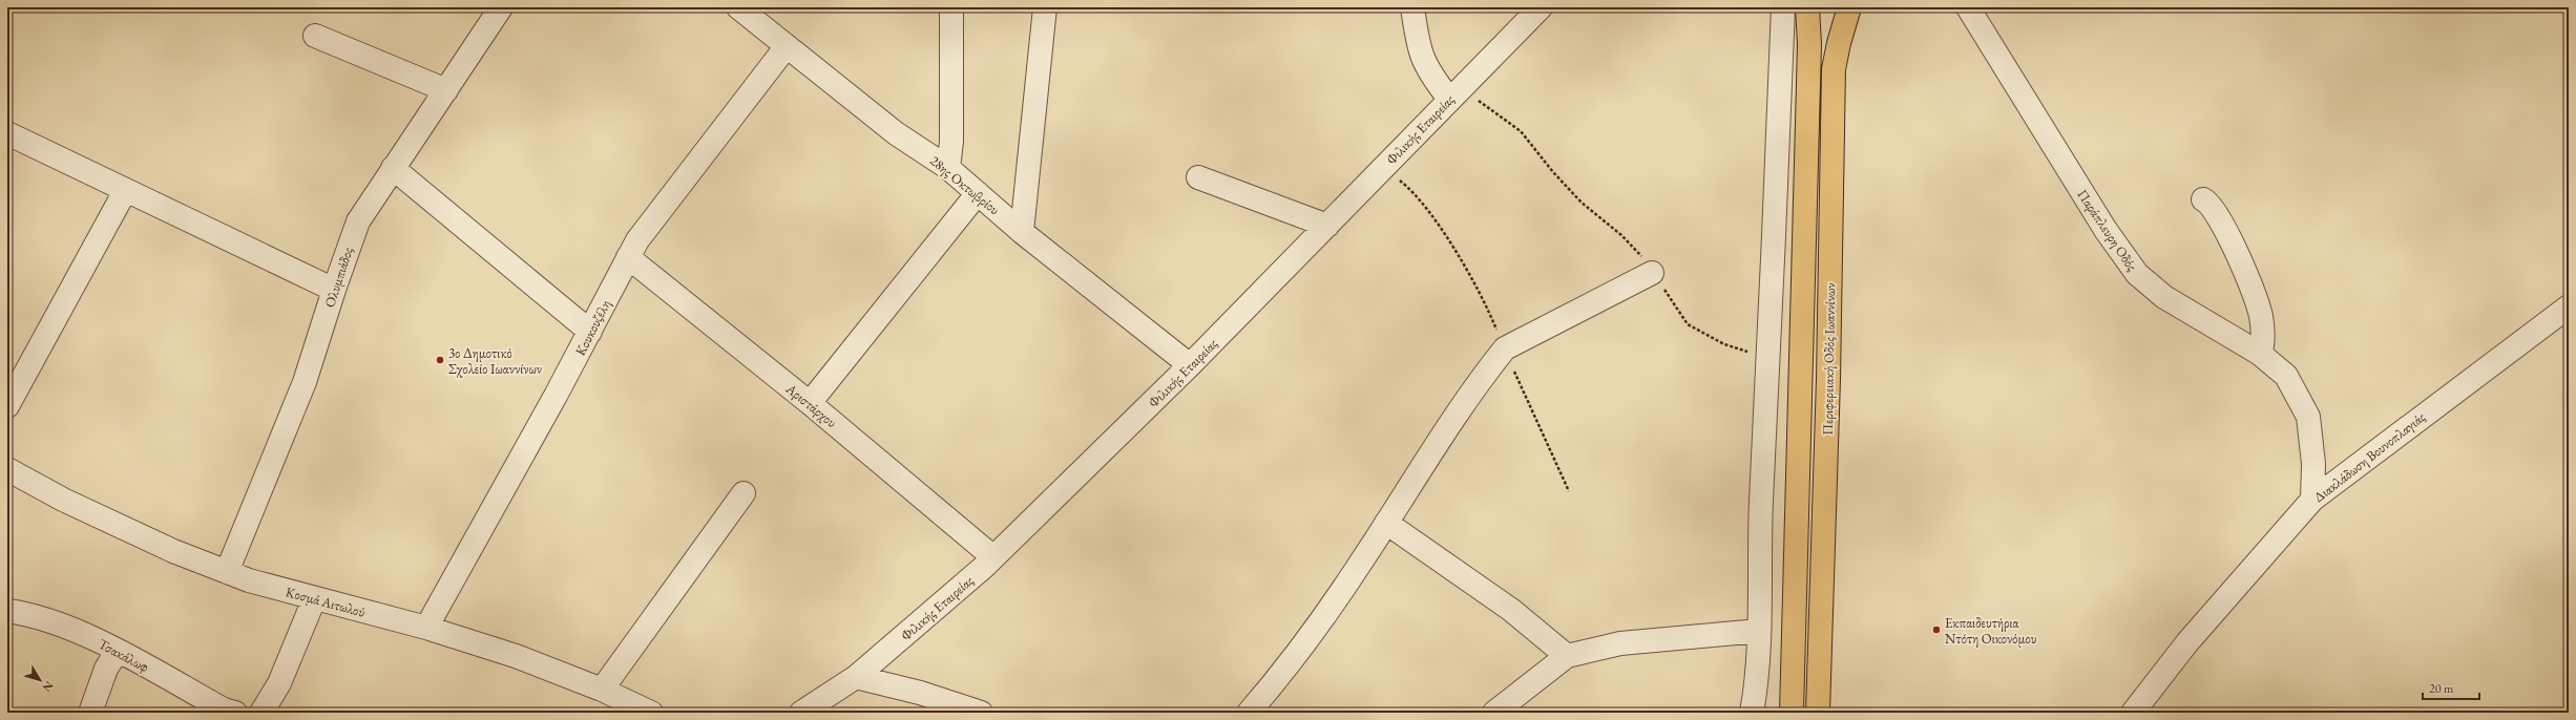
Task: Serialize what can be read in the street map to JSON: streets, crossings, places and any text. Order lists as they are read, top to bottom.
{
  "streets": {
    "highway": ["Περιφερειακή Οδός Ιωαννίνων"],
    "street": [
      "Φιλικής Εταιρείας",
      "28ης Οκτωβρίου",
      "Παράπλευρη Οδός",
      "Ολυμπιάδος",
      "Κουκουζέλη",
      "Αριστάρχου",
      "Διακλάδωση Βουνοπλαγιάς",
      "Κοσμά Αιτωλού",
      "Τσακάλωφ"
    ]
  },
  "crossings": [
    ["Φιλικής Εταιρείας", "28ης Οκτωβρίου"],
    ["Φιλικής Εταιρείας", "Αριστάρχου"],
    ["28ης Οκτωβρίου", "Κουκουζέλη"],
    ["Παράπλευρη Οδός", "Διακλάδωση Βουνοπλαγιάς"],
    ["Ολυμπιάδος", "Κοσμά Αιτωλού"],
    ["Κουκουζέλη", "Αριστάρχου"],
    ["Κουκουζέλη", "Κοσμά Αιτωλού"]
  ],
  "places": ["3ο Δημοτικό Σχολείο Ιωαννίνων", "Εκπαιδευτήρια Ντότη Οικονόμου"],
  "scale_bar": "20 m",
  "north": "bottom right"
}
